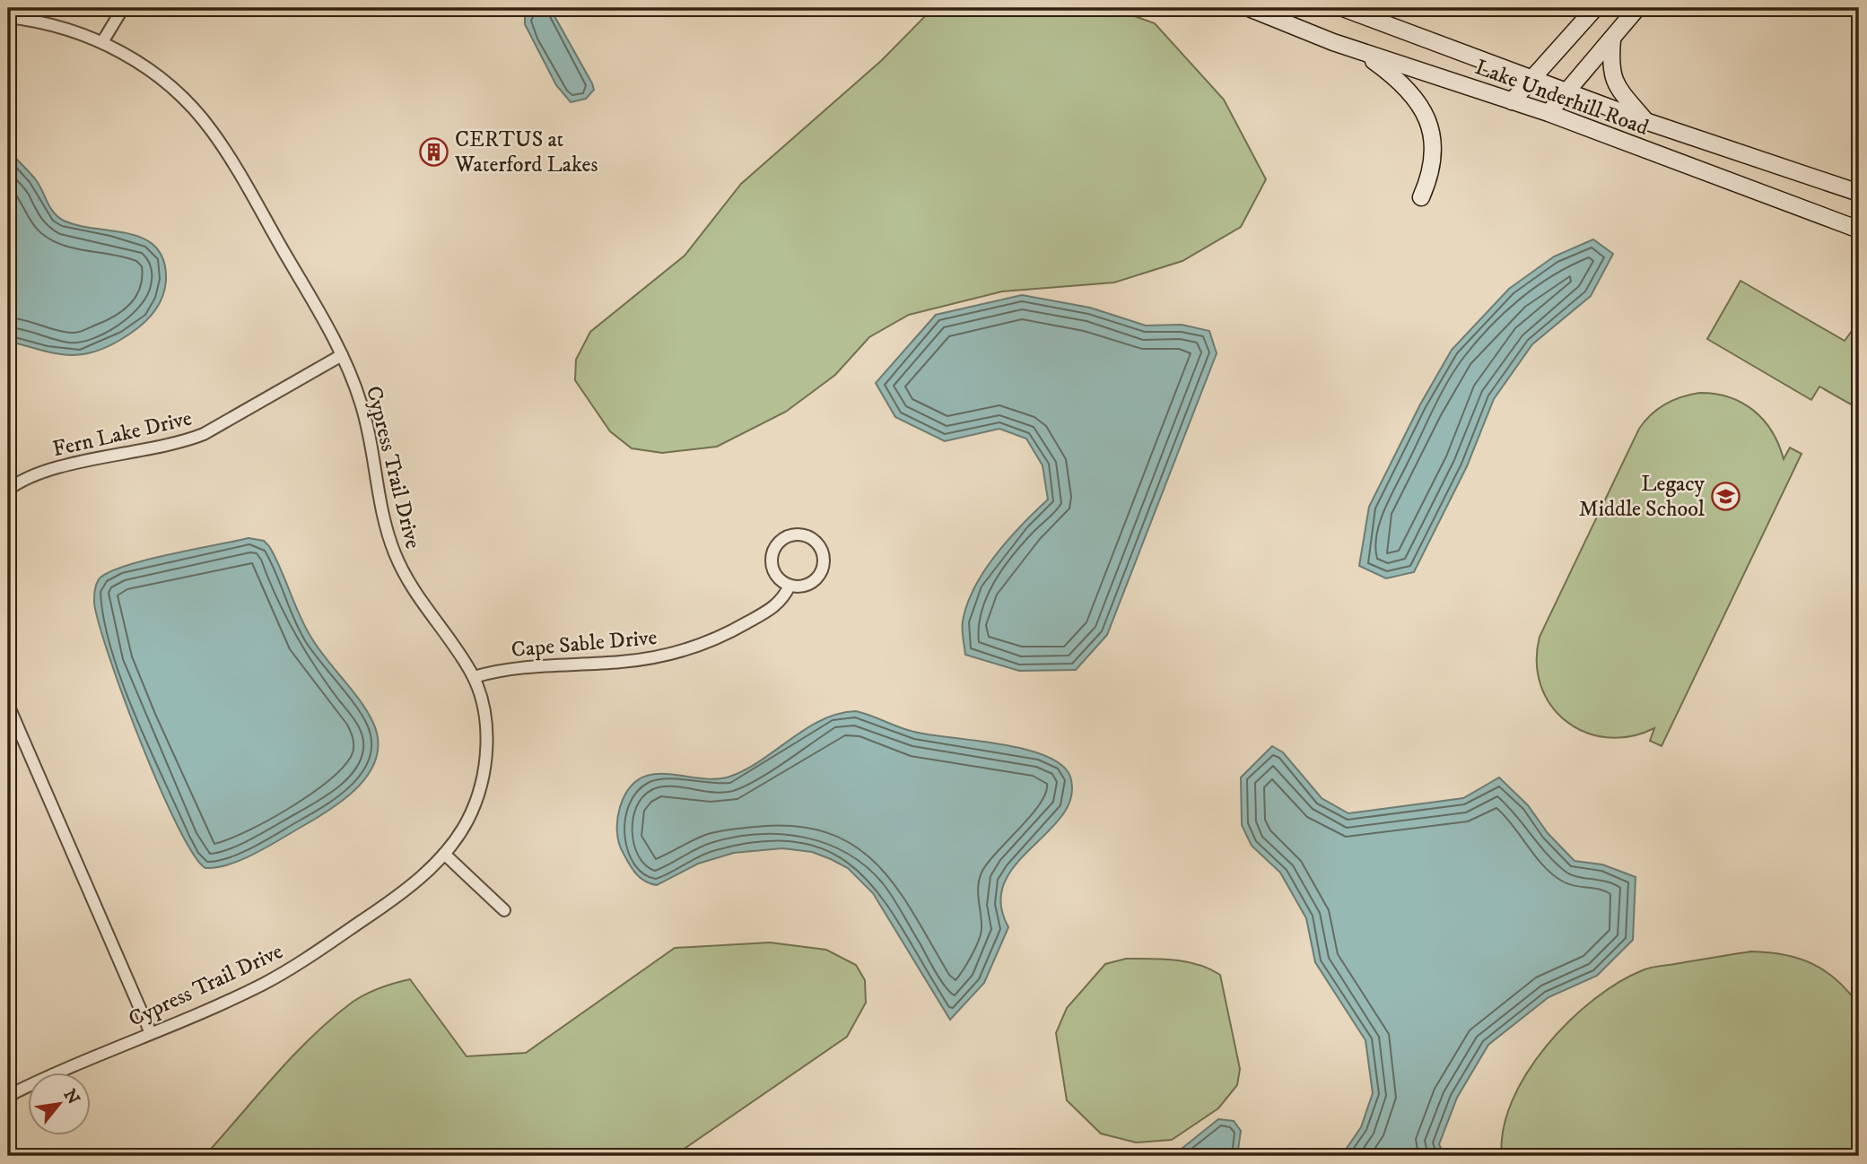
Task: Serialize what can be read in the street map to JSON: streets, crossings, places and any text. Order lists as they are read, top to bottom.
{
  "streets": {
    "street": [
      "Lake Underhill Road",
      "Fern Lake Drive",
      "Cypress Trail Drive",
      "Cape Sable Drive"
    ]
  },
  "crossings": [
    ["Fern Lake Drive", "Cypress Trail Drive"],
    ["Cypress Trail Drive", "Cape Sable Drive"]
  ],
  "places": {
    "building": ["CERTUS at Waterford Lakes"],
    "school or university": ["Legacy Middle School"]
  },
  "north": "top right"
}
